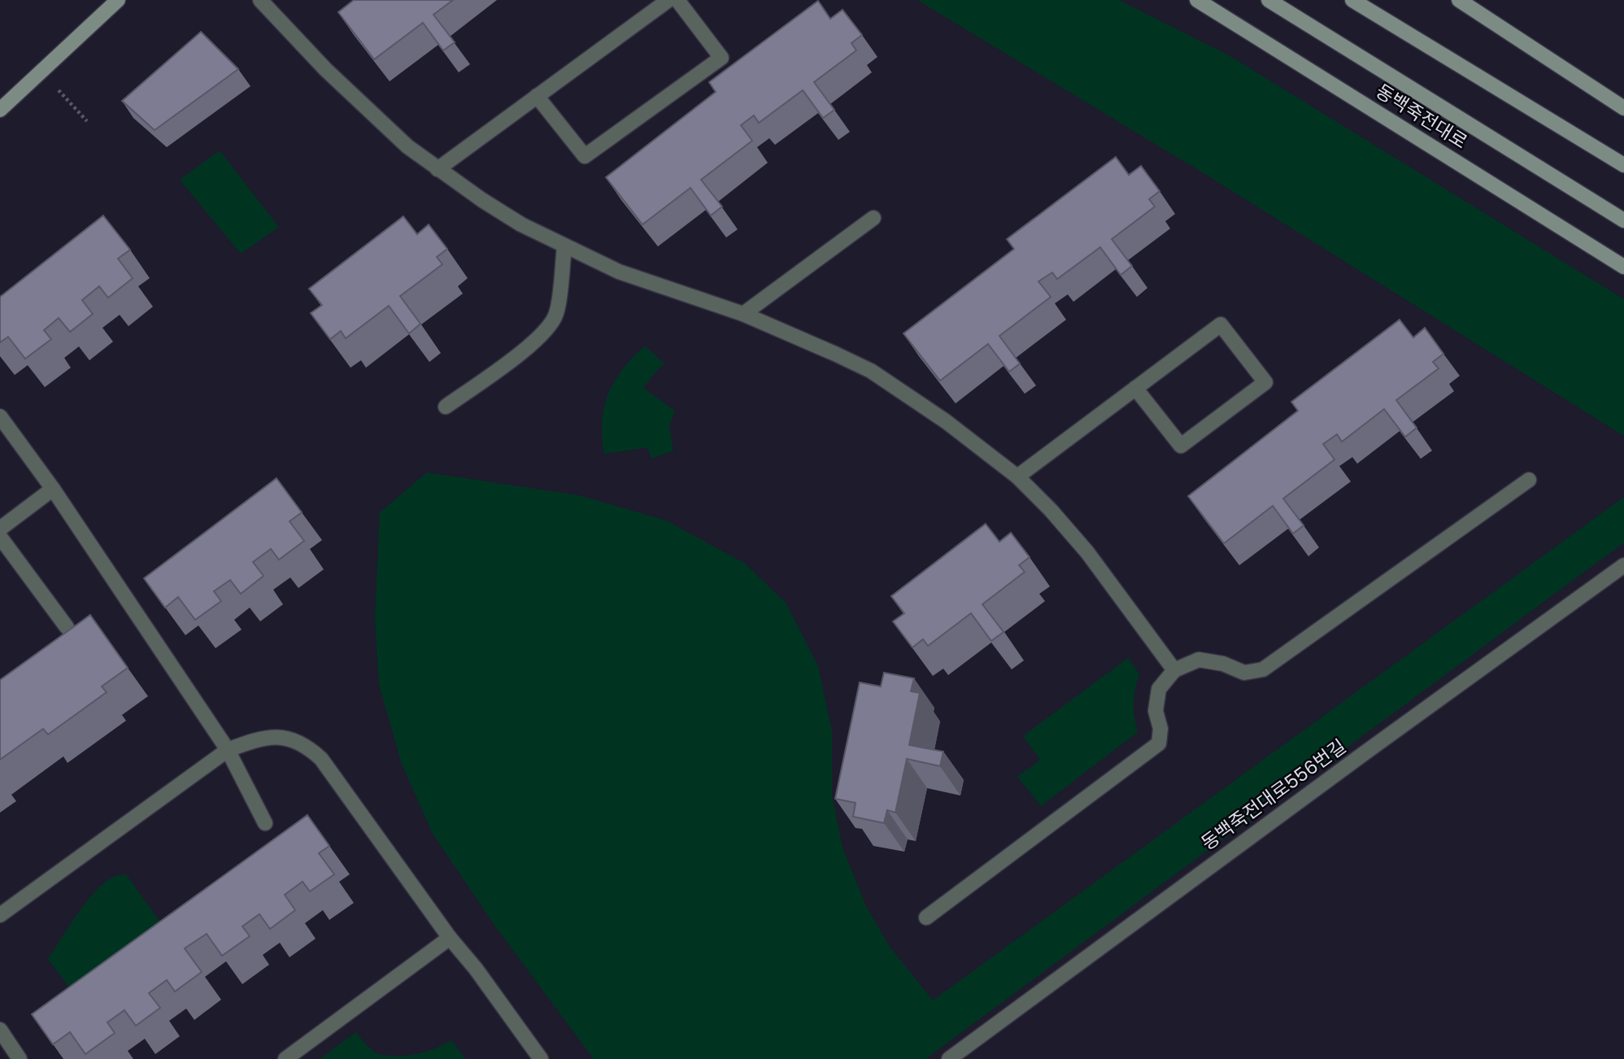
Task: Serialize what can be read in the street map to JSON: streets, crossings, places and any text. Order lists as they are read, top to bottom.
{
  "streets": {
    "main road": ["동백죽전대로"],
    "street": ["동백죽전대로556번길"]
  }
}
